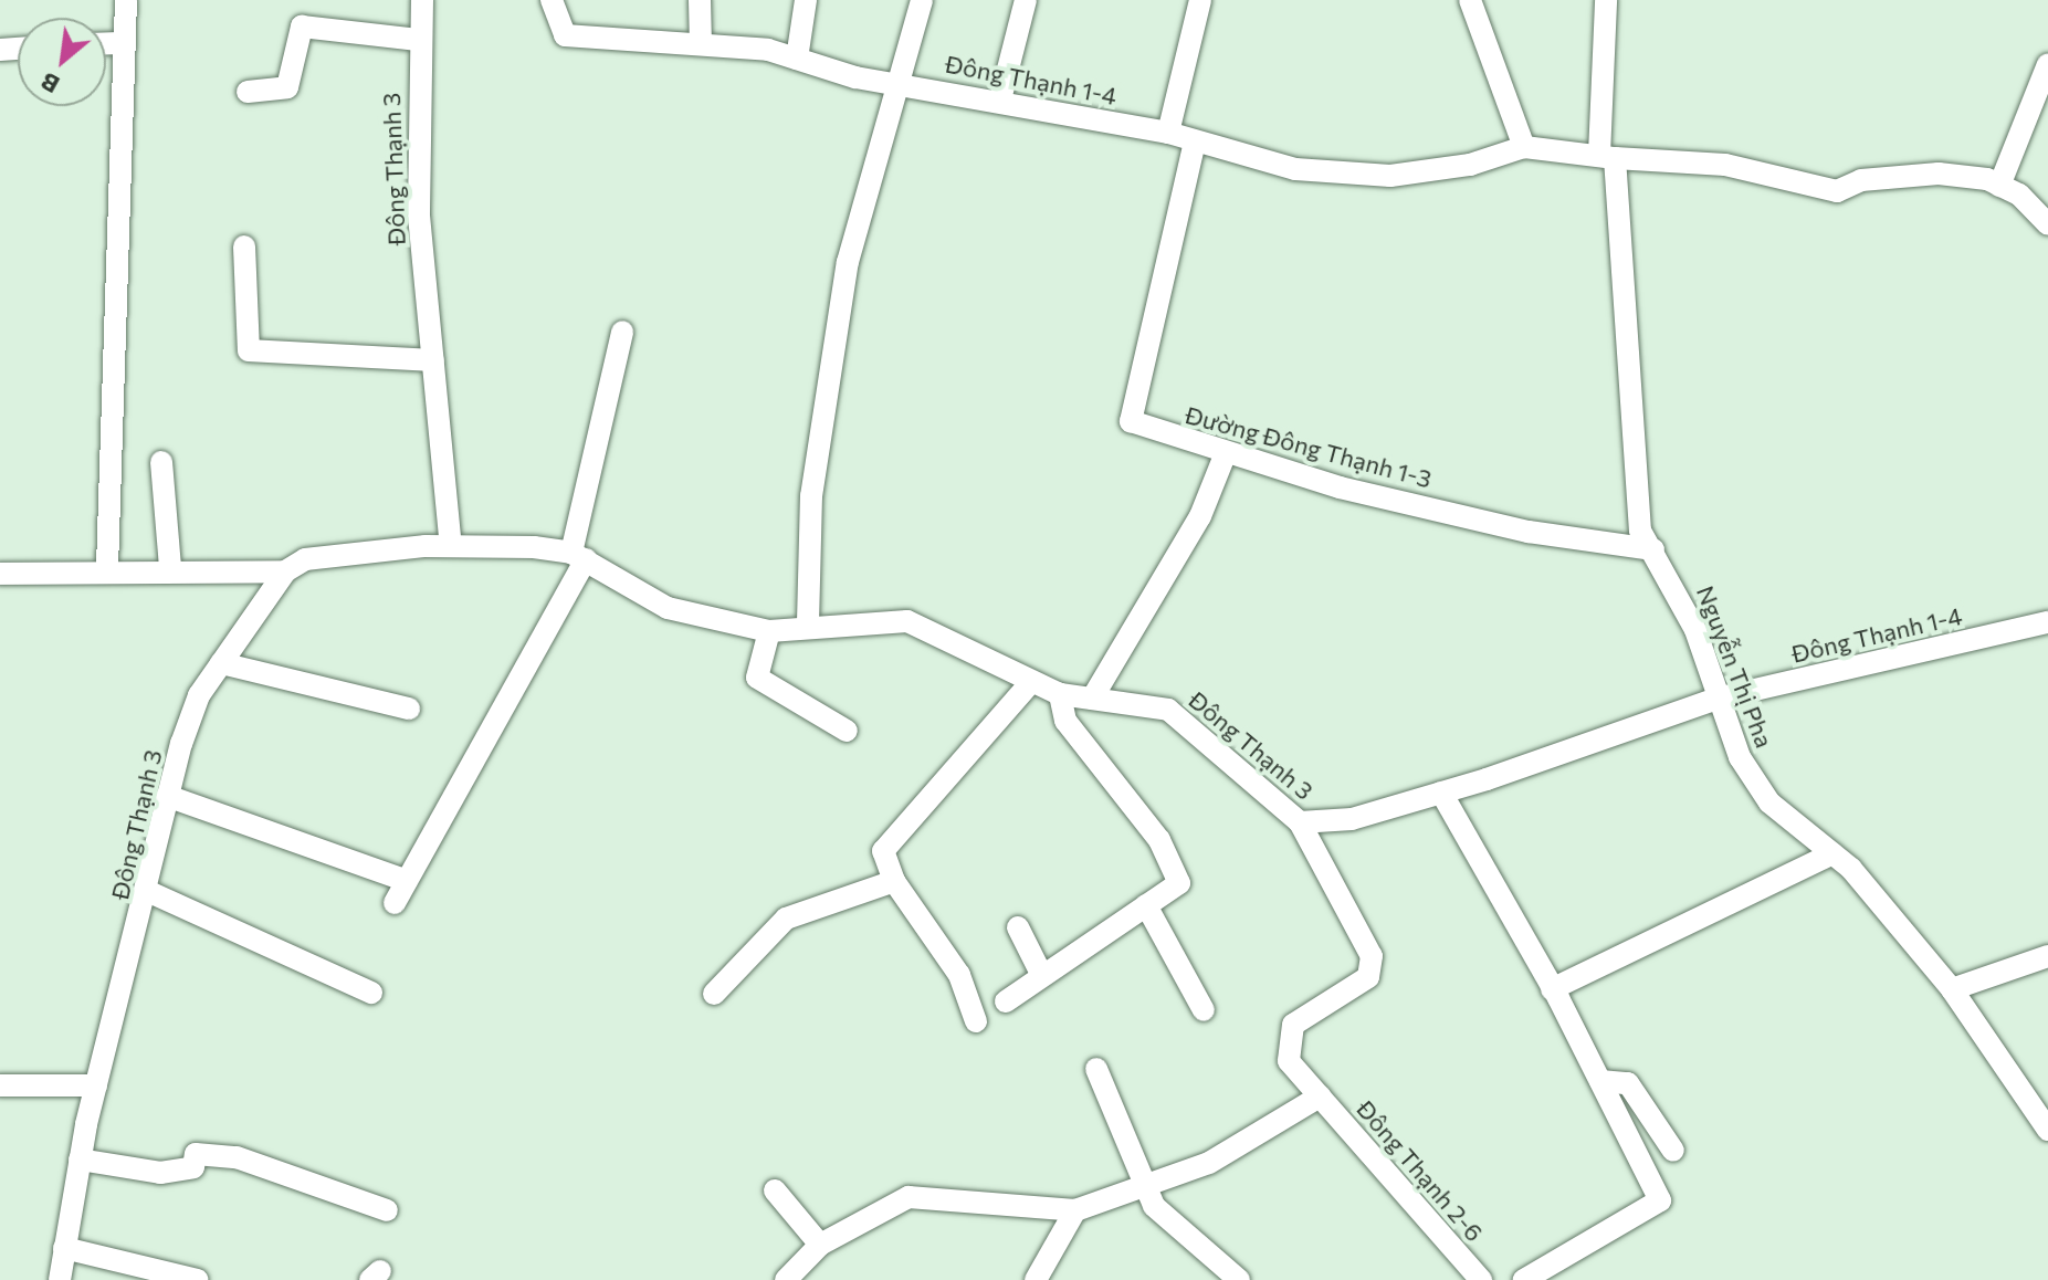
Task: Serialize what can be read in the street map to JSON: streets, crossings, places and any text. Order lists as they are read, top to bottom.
{
  "streets": {
    "street": [
      "Đông Thạnh 1-4",
      "Đông Thạnh 3",
      "Đường Đông Thạnh 1-3",
      "Nguyễn Thị Pha",
      "Đông Thạnh 2-6"
    ]
  },
  "crossings": [
    ["Đông Thạnh 1-4", "Đông Thạnh 3"],
    ["Đông Thạnh 1-4", "Đường Đông Thạnh 1-3"],
    ["Đông Thạnh 1-4", "Nguyễn Thị Pha"],
    ["Đông Thạnh 3", "Nguyễn Thị Pha"],
    ["Đông Thạnh 3", "Đông Thạnh 2-6"],
    ["Đường Đông Thạnh 1-3", "Nguyễn Thị Pha"]
  ],
  "north": "bottom left"
}
